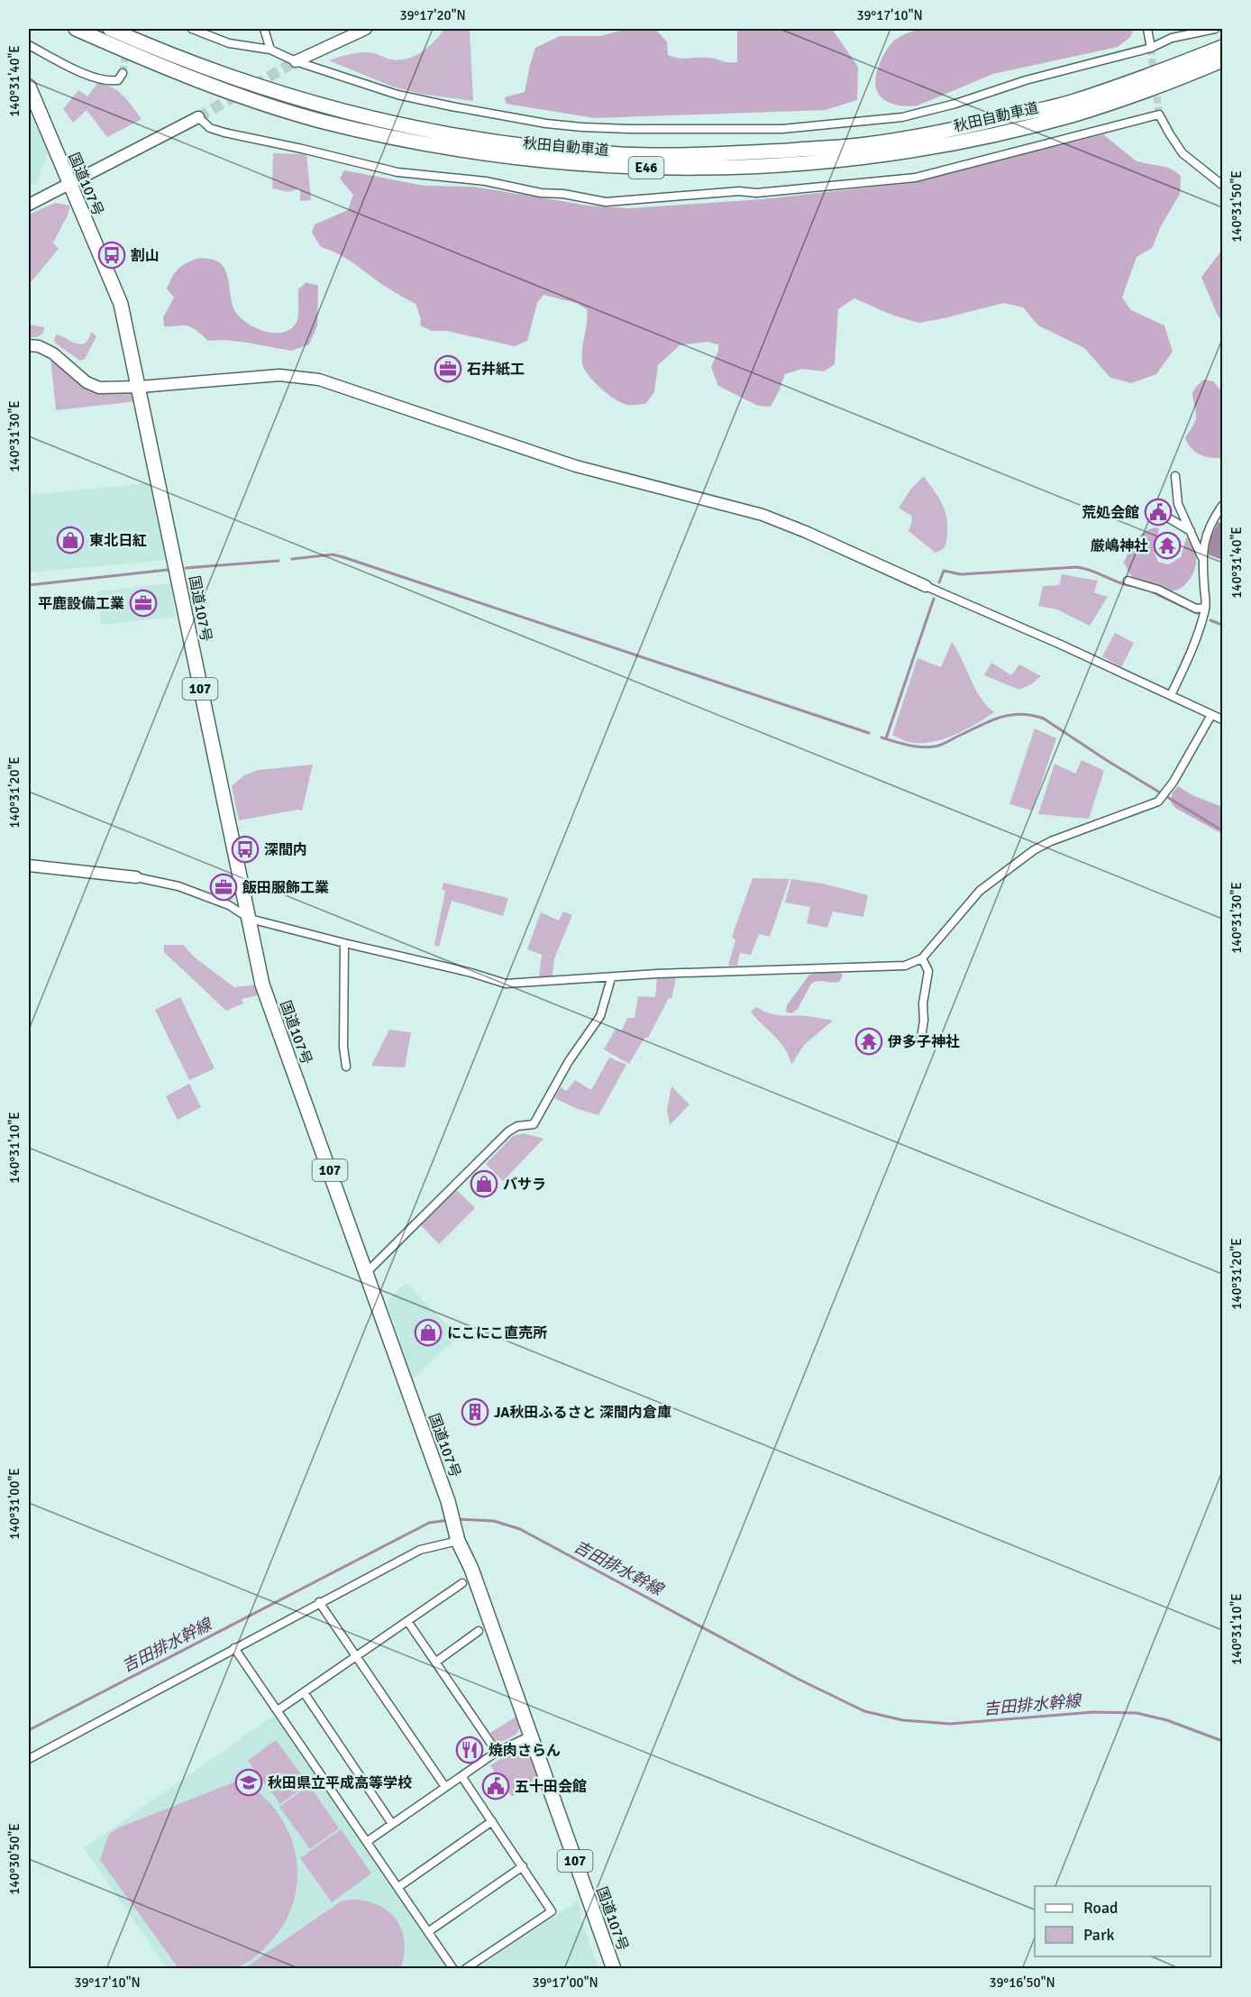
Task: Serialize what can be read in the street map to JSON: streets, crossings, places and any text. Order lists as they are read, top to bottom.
{
  "streets": {
    "highway": [
      "秋田自動車道",
      "E46",
      "国道107号",
      "107"
    ]
  },
  "water": ["吉田排水幹線"],
  "places": {
    "bus stop": ["割山", "深間内"],
    "office": ["石井紙工", "平鹿設備工業", "飯田服飾工業"],
    "public building": ["荒処会館", "五十田会館"],
    "shop": ["東北日紅", "バサラ", "にこにこ直売所"],
    "temple": ["厳嶋神社", "伊多子神社"],
    "building": ["JA秋田ふるさと 深間内倉庫"],
    "restaurant": ["焼肉さらん"],
    "school or university": ["秋田県立平成高等学校"]
  },
  "legend": ["Road", "Park"],
  "coordinates": [
    "39°17'20\"N",
    "39°17'10\"N",
    "140°31'40\"E",
    "140°31'50\"E",
    "140°31'30\"E",
    "140°31'20\"E",
    "140°31'10\"E",
    "140°31'00\"E",
    "140°30'50\"E",
    "39°17'00\"N",
    "39°16'50\"N"
  ]
}
